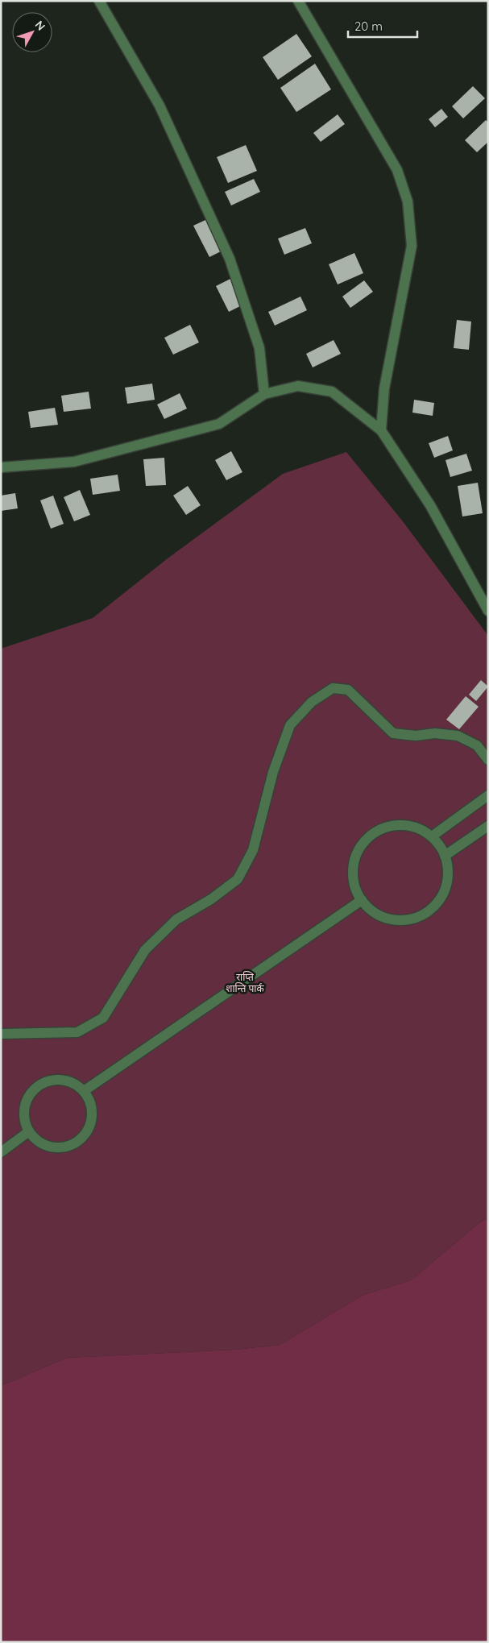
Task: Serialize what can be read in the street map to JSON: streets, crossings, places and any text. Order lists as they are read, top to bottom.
{
  "parks": ["राप्ति शान्ति पार्क"],
  "scale_bar": "20 m",
  "north": "top right"
}
